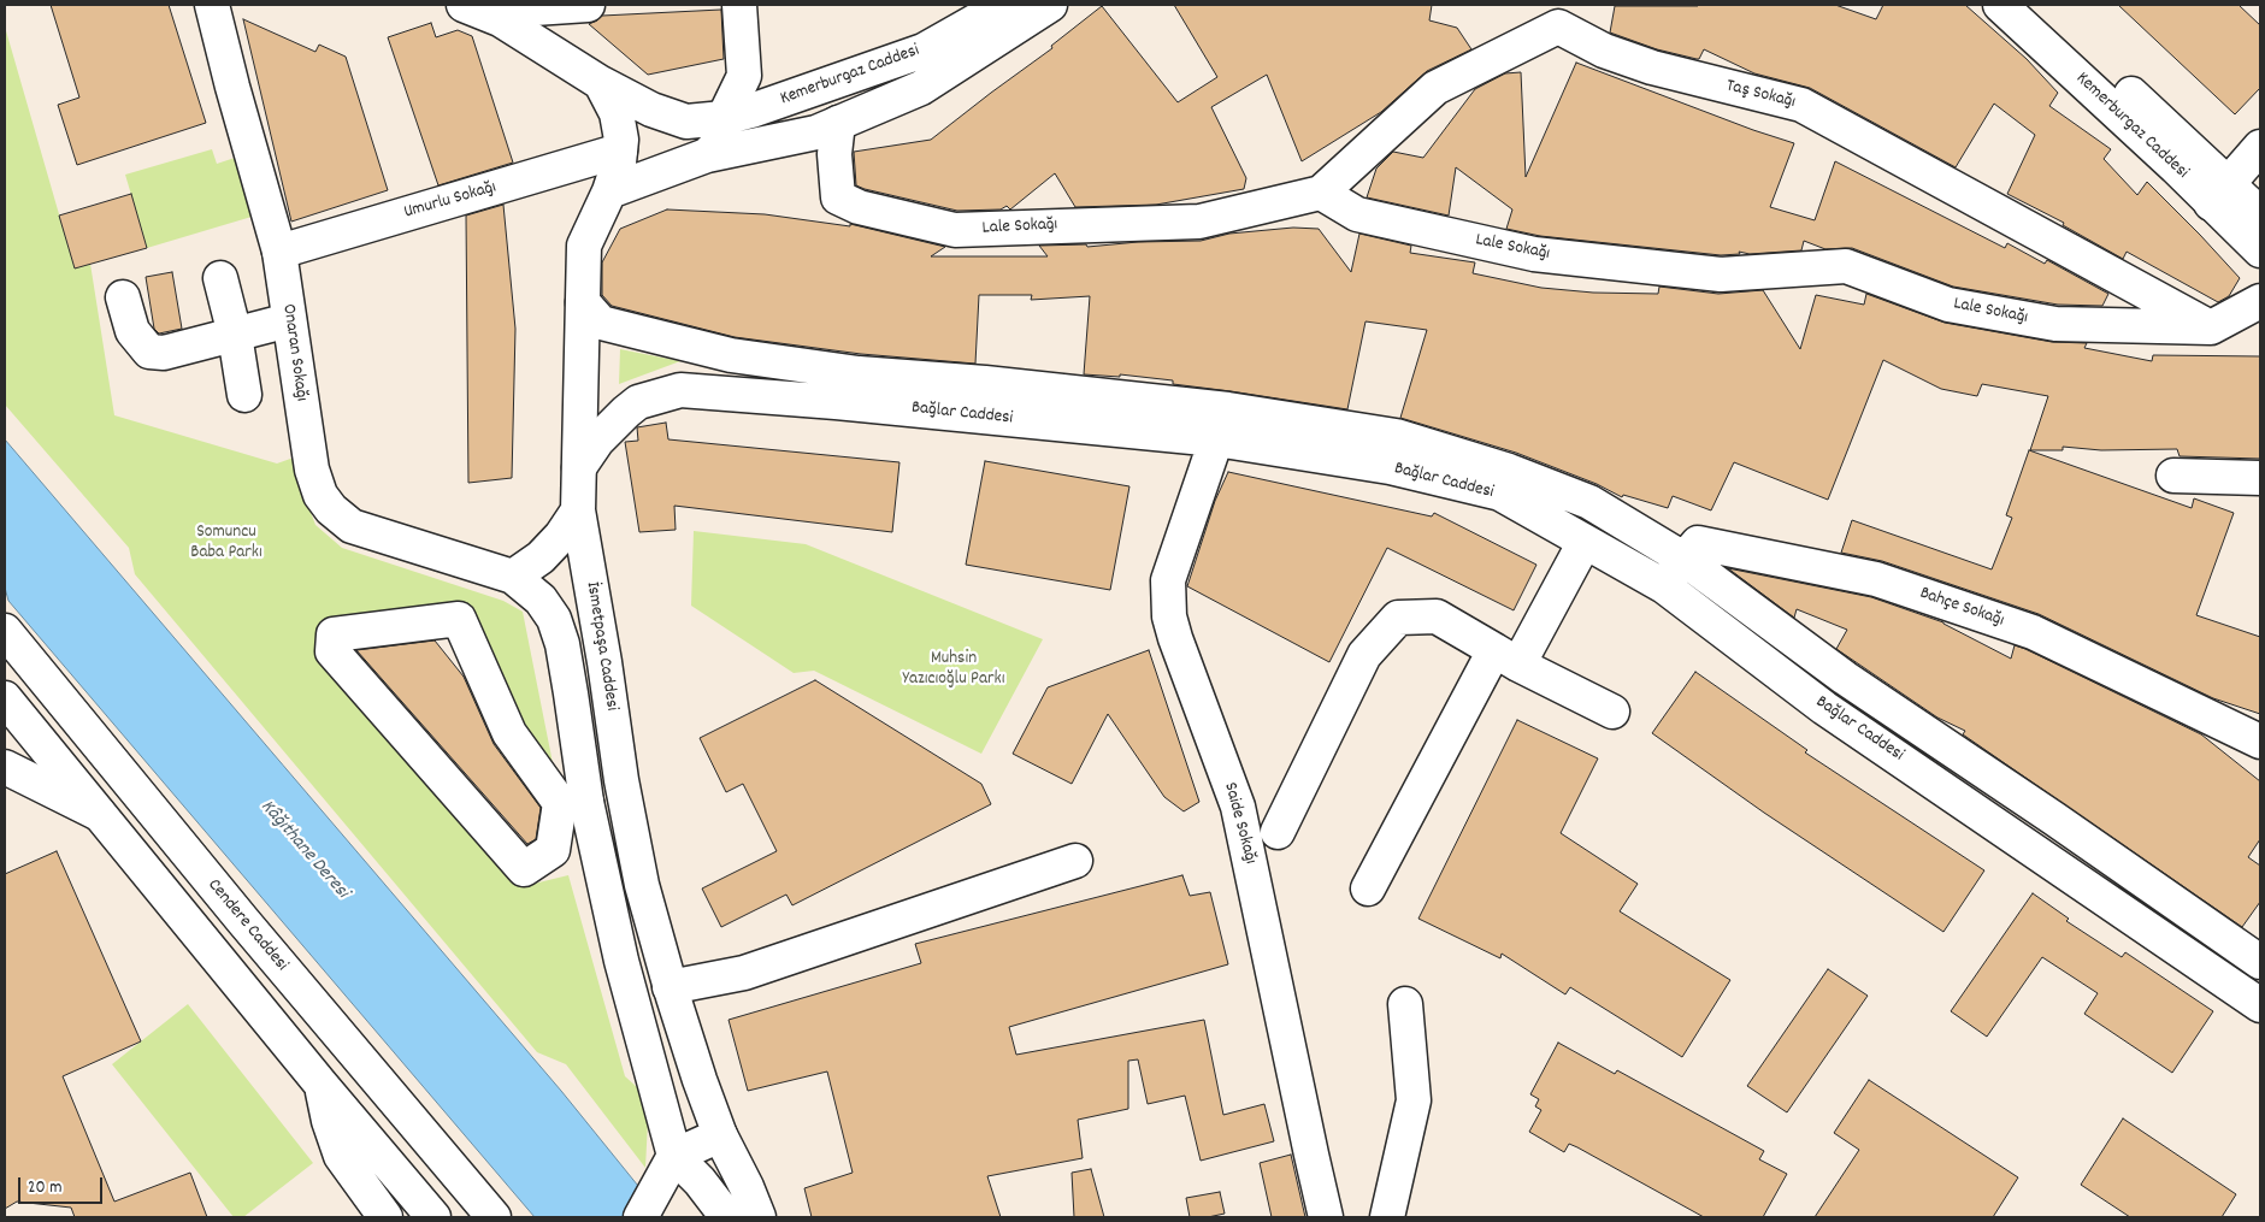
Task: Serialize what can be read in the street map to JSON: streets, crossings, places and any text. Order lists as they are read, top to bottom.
{
  "streets": {
    "street": [
      "Kemerburgaz Caddesi",
      "Taş Sokağı",
      "Umurlu Sokağı",
      "Lale Sokağı",
      "Onaran Sokağı",
      "Bağlar Caddesi",
      "Bahçe Sokağı",
      "İsmetpaşa Caddesi",
      "Saide Sokağı",
      "Cendere Caddesi"
    ]
  },
  "crossings": [
    ["Kemerburgaz Caddesi", "Lale Sokağı"],
    ["Kemerburgaz Caddesi", "İsmetpaşa Caddesi"],
    ["Taş Sokağı", "Lale Sokağı"],
    ["Umurlu Sokağı", "Onaran Sokağı"],
    ["Umurlu Sokağı", "İsmetpaşa Caddesi"],
    ["Bağlar Caddesi", "Bahçe Sokağı"],
    ["Bağlar Caddesi", "İsmetpaşa Caddesi"],
    ["Bağlar Caddesi", "Saide Sokağı"]
  ],
  "water": ["Kâğıthane Deresi"],
  "parks": ["Somuncu Baba Parkı", "Muhsin Yazıcıoğlu Parkı"],
  "scale_bar": "20 m"
}
